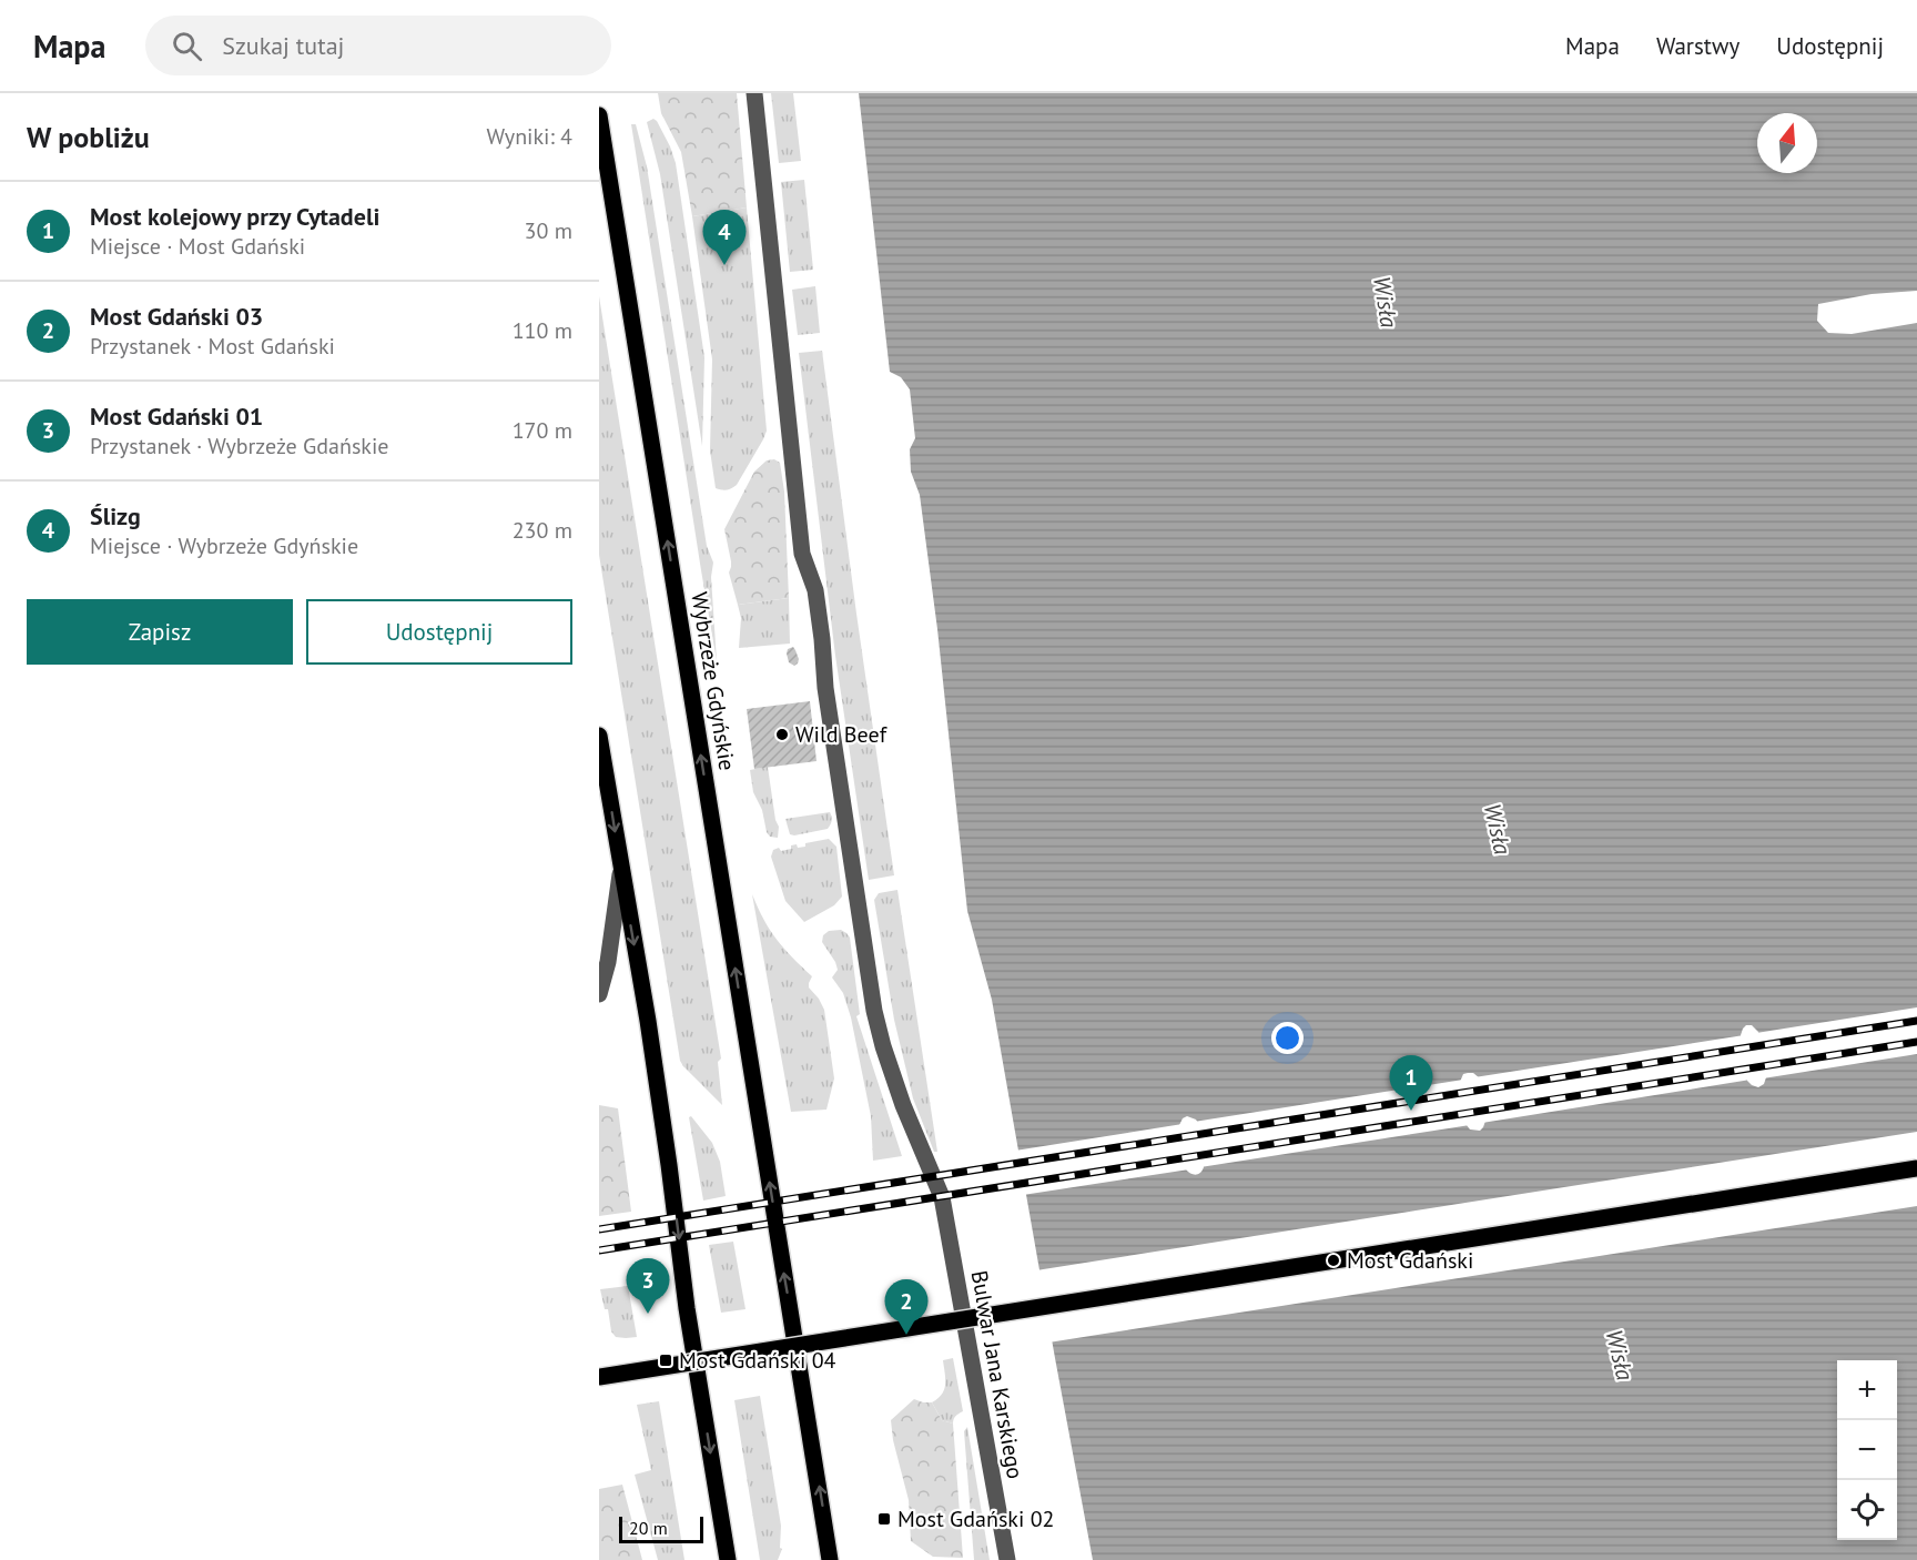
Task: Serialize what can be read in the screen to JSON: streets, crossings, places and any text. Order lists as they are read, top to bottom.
{
  "streets": {
    "main road": ["Wybrzeże Gdyńskie"],
    "street": ["Bulwar Jana Karskiego"]
  },
  "water": ["Wisła"],
  "places": {
    "other": ["Wild Beef", "Most Gdański"],
    "transit": ["Most Gdański 04", "Most Gdański 02"]
  },
  "scale_bar": "20 m",
  "north": "top",
  "page": {
    "header": "Mapa",
    "search": "Szukaj tutaj",
    "nav": ["Mapa", "Warstwy", "Udostępnij"],
    "heading": ["W pobliżu", "Wyniki: 4"],
    "list": [
      {
        "mark": "1",
        "name": "Most kolejowy przy Cytadeli",
        "note": "Miejsce · Most Gdański",
        "value": "30 m"
      },
      {
        "mark": "2",
        "name": "Most Gdański 03",
        "note": "Przystanek · Most Gdański",
        "value": "110 m"
      },
      {
        "mark": "3",
        "name": "Most Gdański 01",
        "note": "Przystanek · Wybrzeże Gdańskie",
        "value": "170 m"
      },
      {
        "mark": "4",
        "name": "Ślizg",
        "note": "Miejsce · Wybrzeże Gdyńskie",
        "value": "230 m"
      }
    ],
    "pins": [
      "4",
      "1",
      "3",
      "2"
    ],
    "buttons": ["Zapisz", "Udostępnij"],
    "map_buttons": ["+", "−"],
    "scale": "20 m"
  }
}
